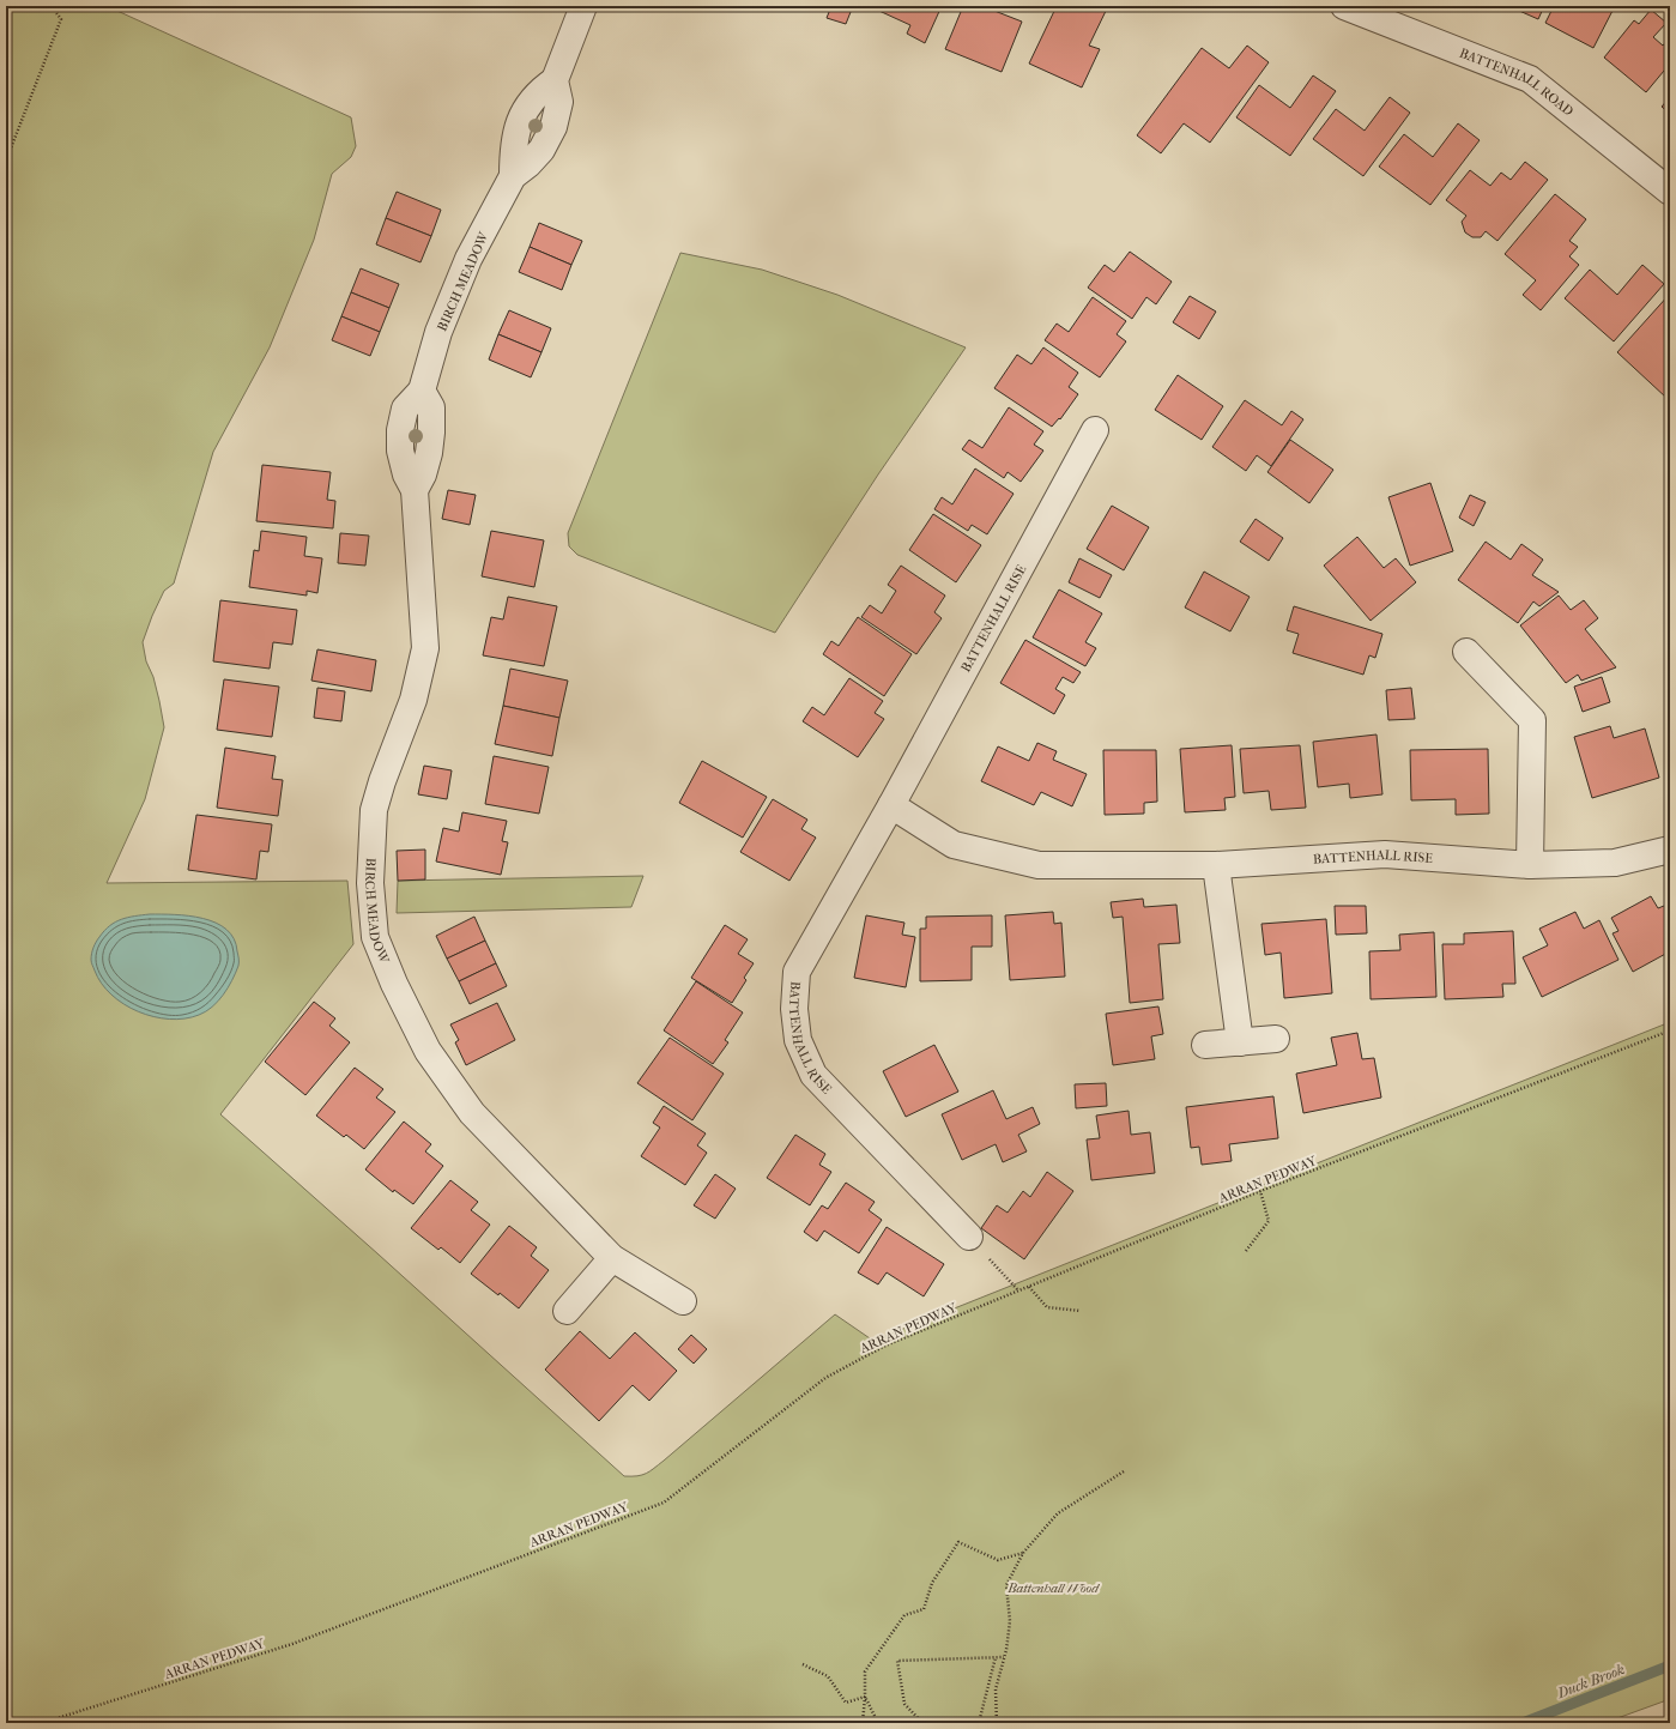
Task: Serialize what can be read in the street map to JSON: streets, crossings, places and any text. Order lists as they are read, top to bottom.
{
  "streets": {
    "street": ["BATTENHALL ROAD", "BIRCH MEADOW", "BATTENHALL RISE"],
    "path": ["ARRAN PEDWAY"]
  },
  "water": ["Duck Brook"],
  "parks": ["Battenhall Wood"]
}
